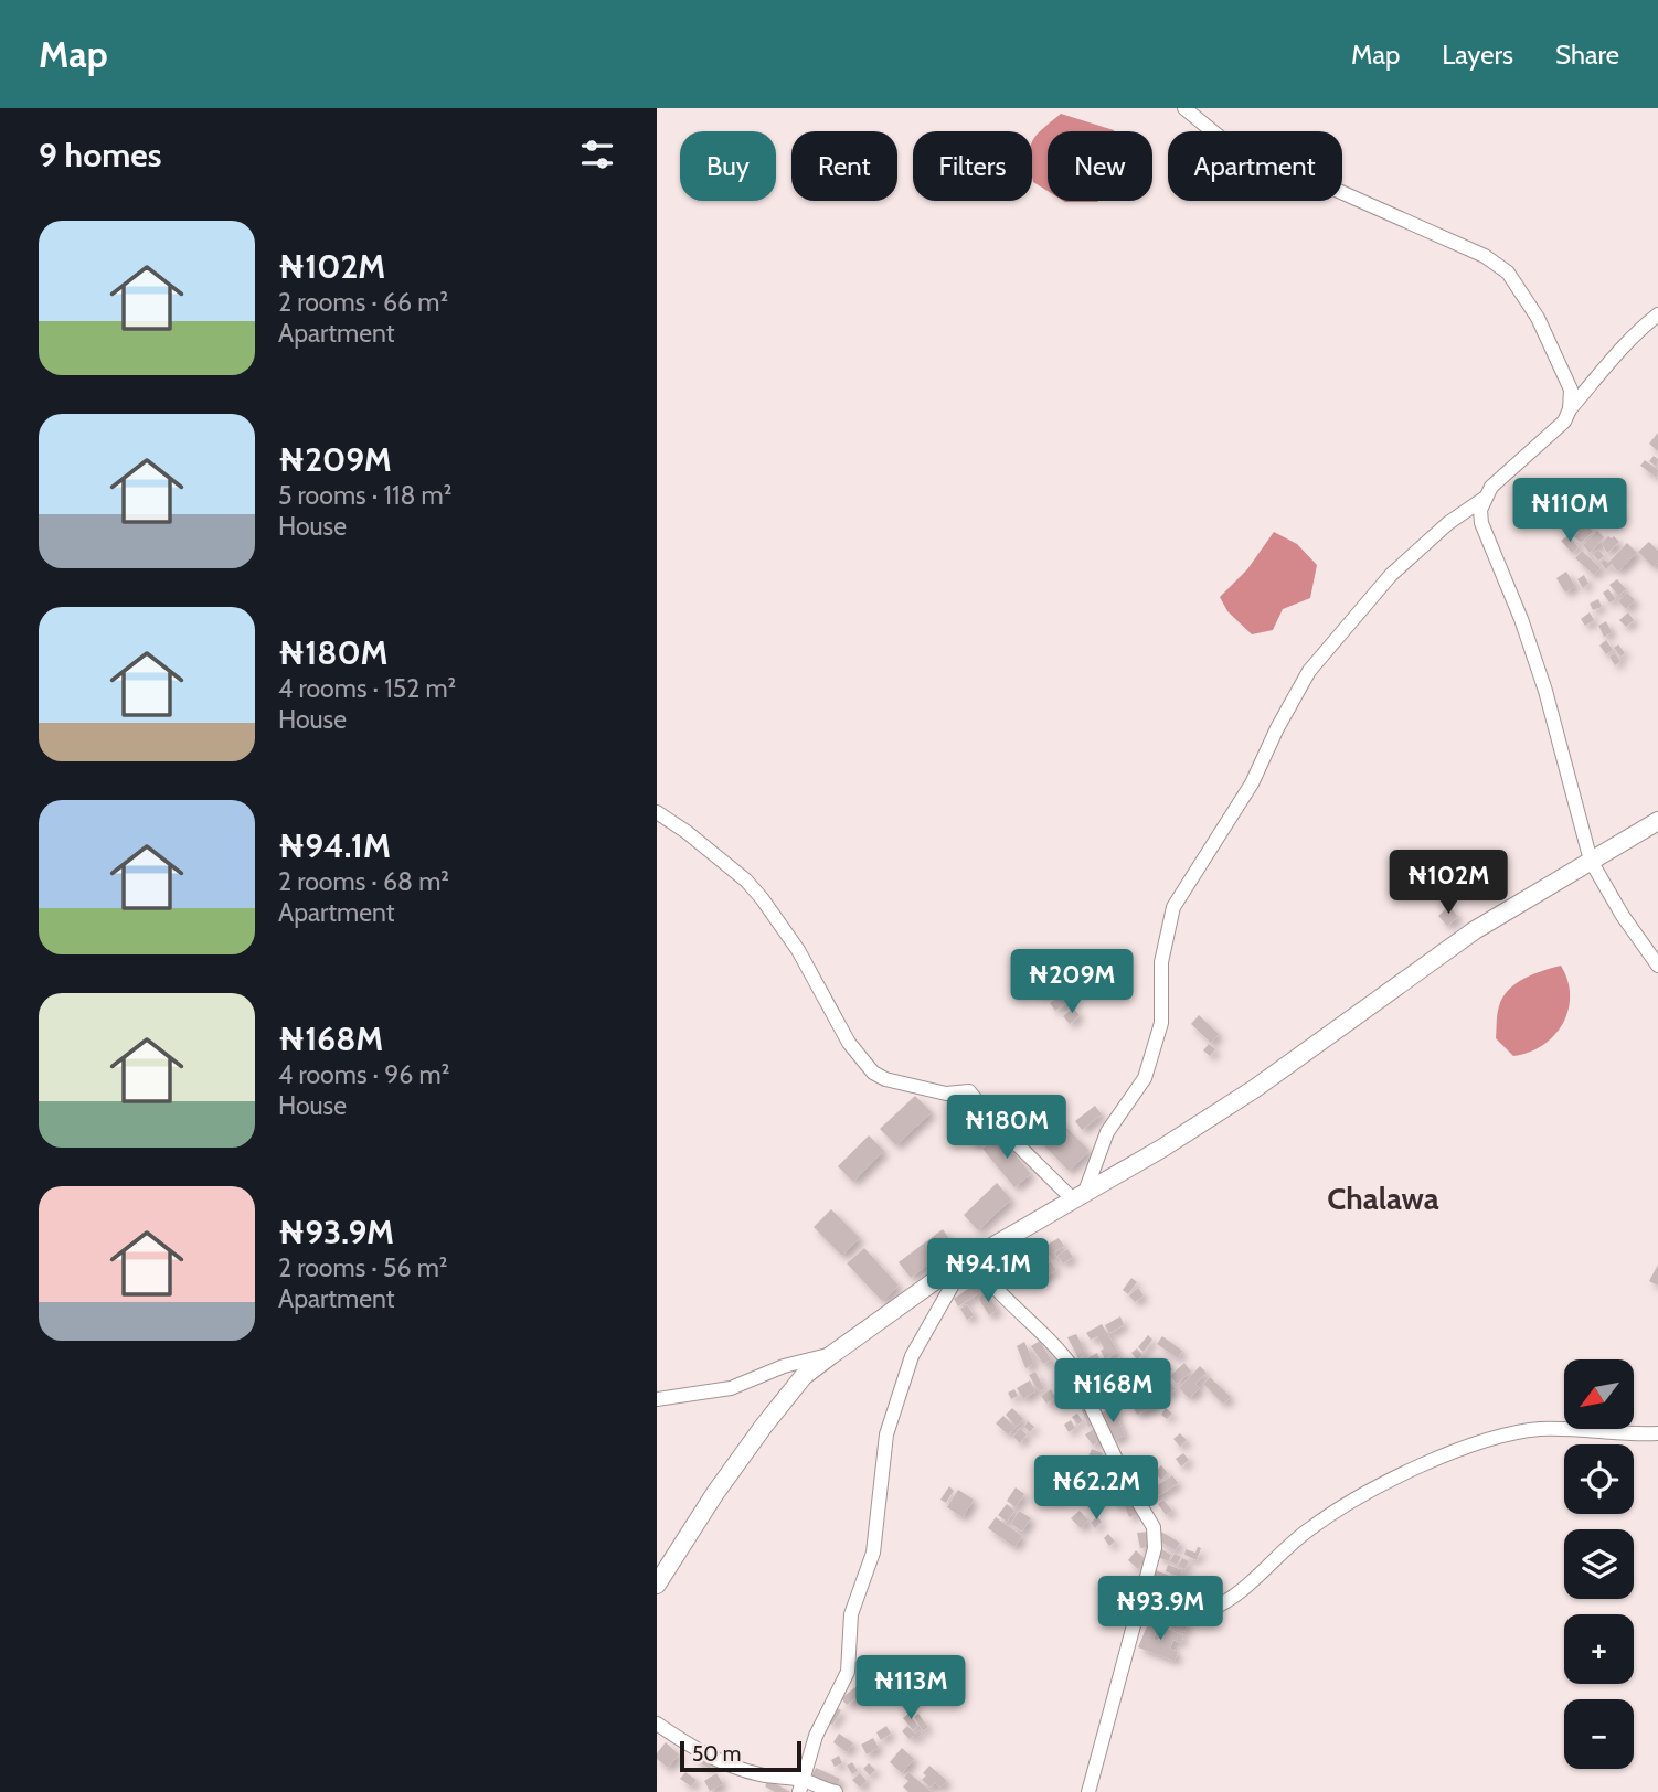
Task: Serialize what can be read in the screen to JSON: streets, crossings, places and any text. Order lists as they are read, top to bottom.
{
  "districts": ["Chalawa"],
  "scale_bar": "50 m",
  "north": "bottom left",
  "page": {
    "header": "Map",
    "nav": ["Map", "Layers", "Share"],
    "heading": "9 homes",
    "chip": [
      "Buy",
      "Rent",
      "Filters",
      "New",
      "Apartment"
    ],
    "list": [
      {
        "name": "₦102M",
        "note": "2 rooms · 66 m² · Apartment"
      },
      {
        "name": "₦209M",
        "note": "5 rooms · 118 m² · House"
      },
      {
        "name": "₦180M",
        "note": "4 rooms · 152 m² · House"
      },
      {
        "name": "₦94.1M",
        "note": "2 rooms · 68 m² · Apartment"
      },
      {
        "name": "₦168M",
        "note": "4 rooms · 96 m² · House"
      },
      {
        "name": "₦93.9M",
        "note": "2 rooms · 56 m² · Apartment"
      }
    ],
    "price": [
      "₦110M",
      "₦102M",
      "₦209M",
      "₦180M",
      "₦94.1M",
      "₦168M",
      "₦62.2M",
      "₦93.9M",
      "₦113M"
    ],
    "map_buttons": ["+", "−"],
    "scale": "50 m"
  }
}
